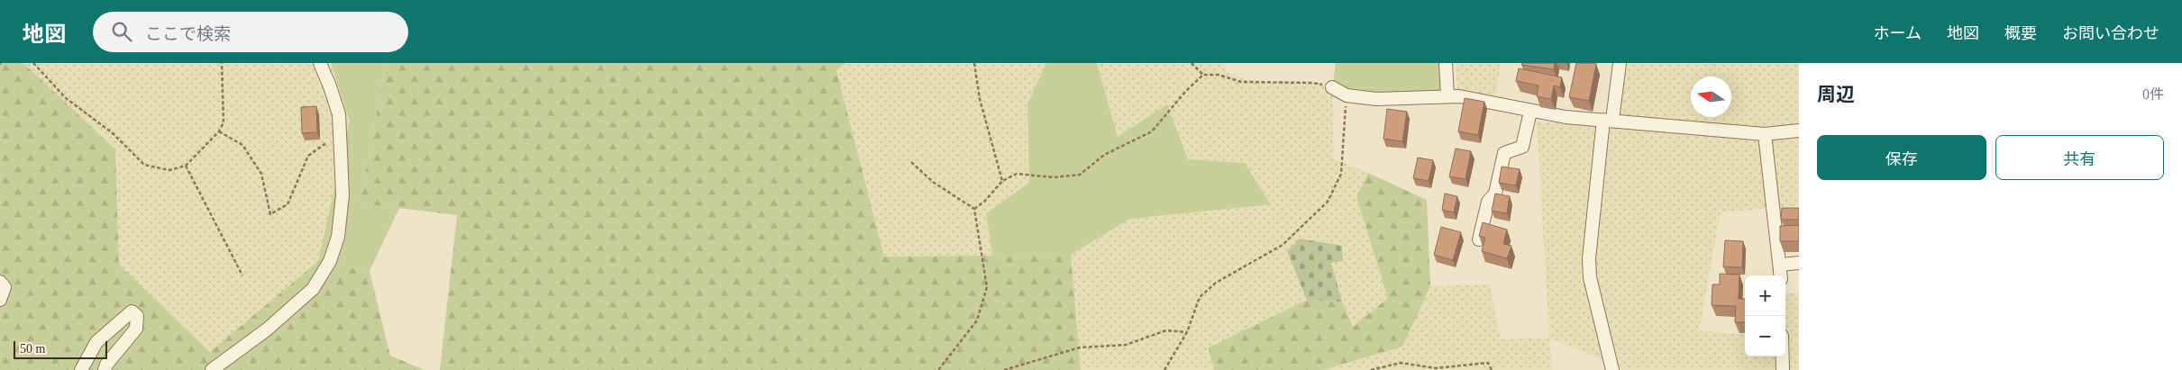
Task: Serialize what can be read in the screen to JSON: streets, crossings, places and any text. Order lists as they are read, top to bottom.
{
  "scale_bar": "50 m",
  "north": "left",
  "page": {
    "header": "地図",
    "search": "ここで検索",
    "nav": [
      "ホーム",
      "地図",
      "概要",
      "お問い合わせ"
    ],
    "heading": ["周辺", "0件"],
    "buttons": ["保存", "共有"],
    "map_buttons": ["+", "−"],
    "scale": "50 m"
  }
}
